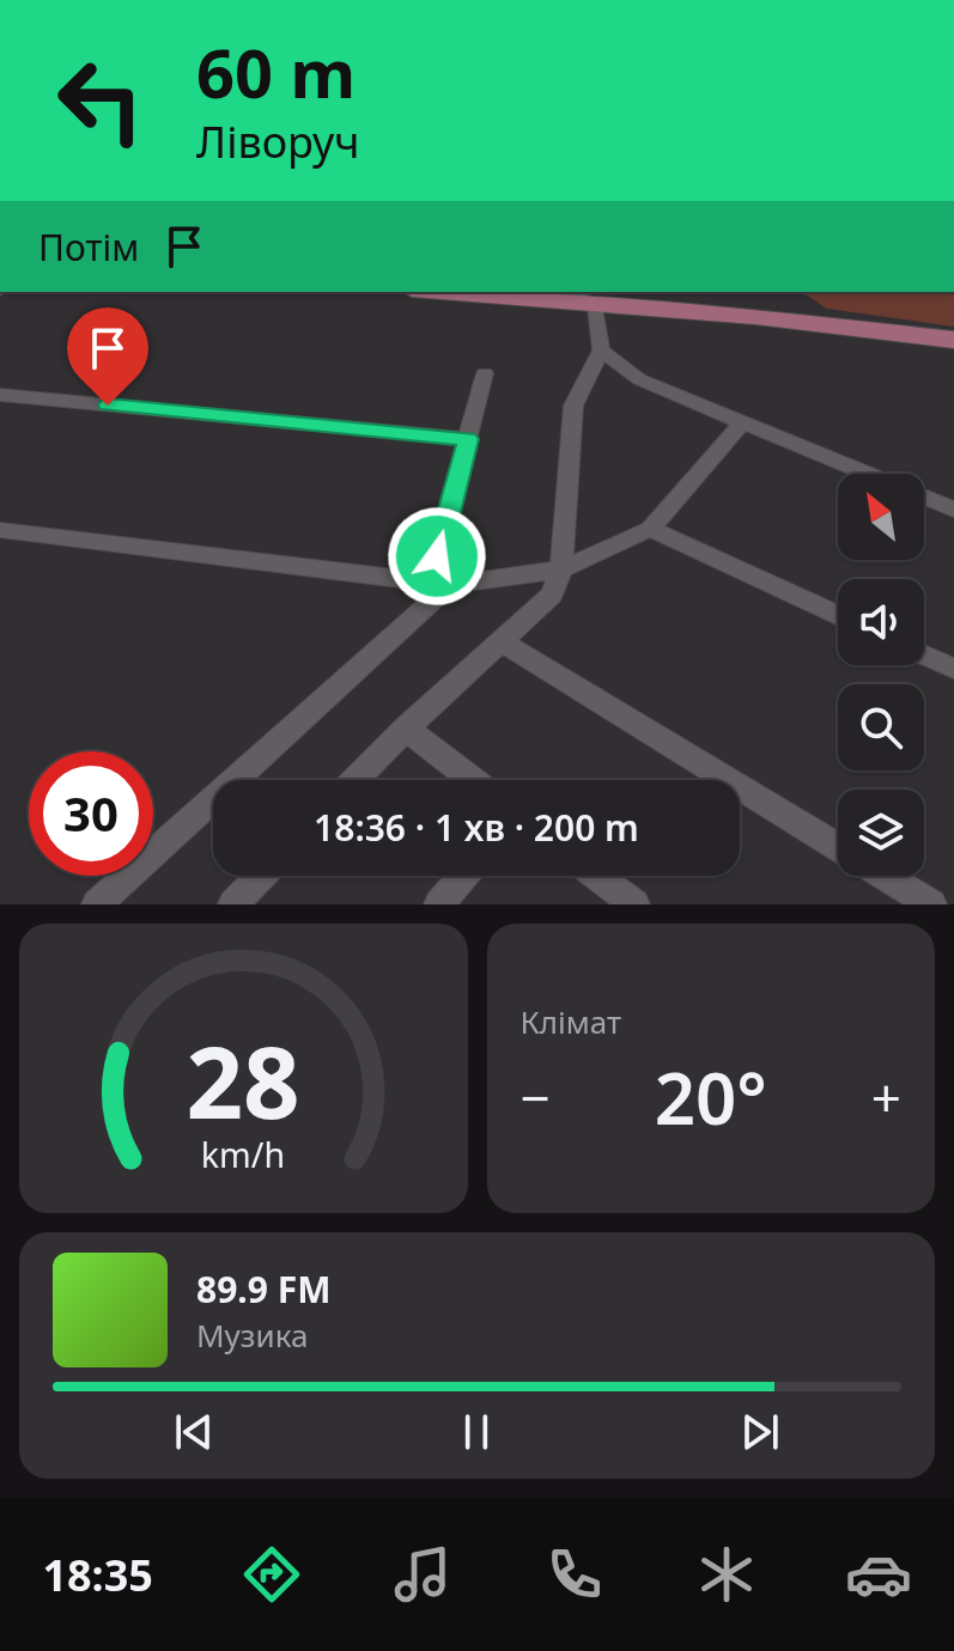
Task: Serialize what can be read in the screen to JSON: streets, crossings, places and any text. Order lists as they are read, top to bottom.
{
  "north": "top left",
  "page": {
    "turn": ["60 m", "Ліворуч"],
    "then": "Потім",
    "limit": "30",
    "trip": "18:36 · 1 хв · 200 m",
    "tile": "Клімат",
    "heat": ["−", "20°", "+"],
    "song": ["89.9 FM", "Музика"],
    "tabs": "18:35",
    "gauge": ["28", "km/h"]
  }
}
